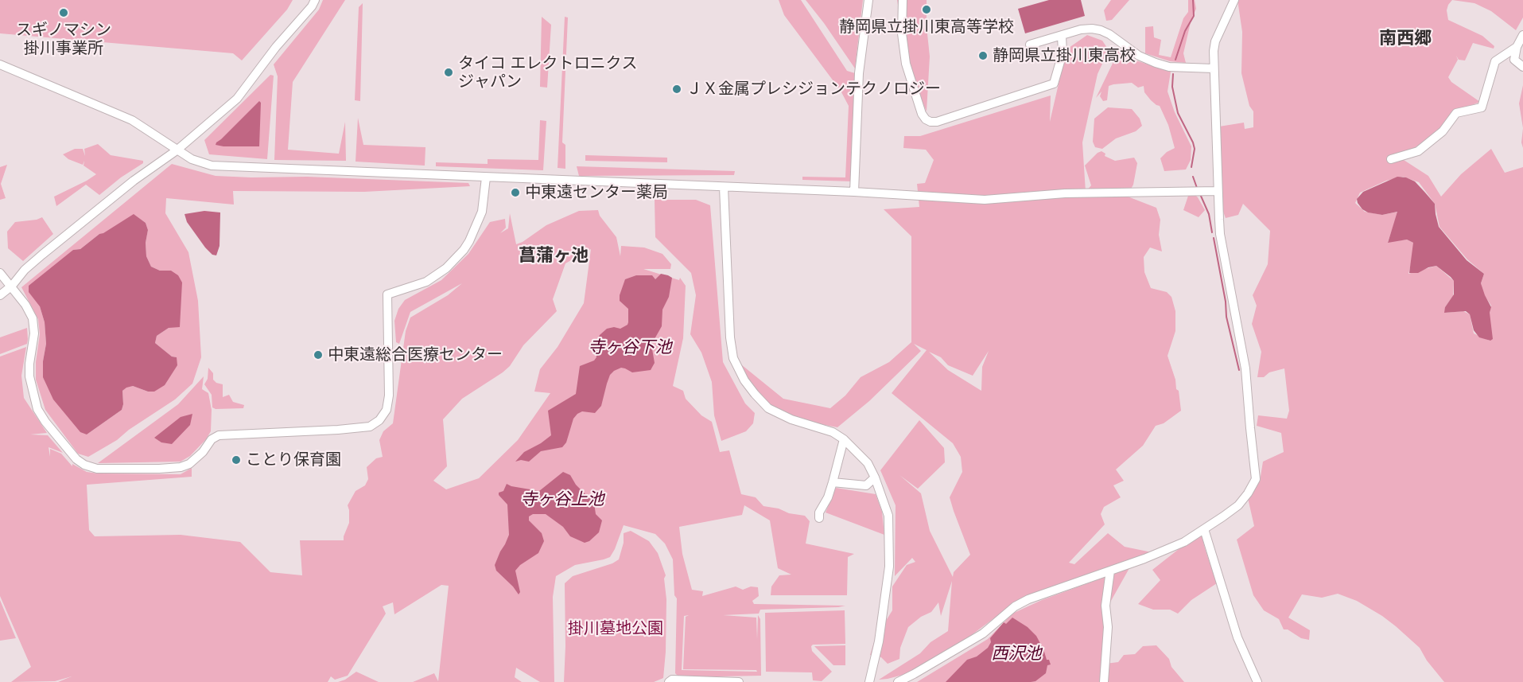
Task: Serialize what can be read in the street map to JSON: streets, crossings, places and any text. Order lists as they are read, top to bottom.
{
  "districts": ["南西郷", "菖蒲ヶ池"],
  "water": ["寺ヶ谷下池", "寺ヶ谷上池", "西沢池"],
  "parks": ["掛川墓地公園"],
  "places": [
    "静岡県立掛川東高等学校",
    "スギノマシン 掛川事業所",
    "静岡県立掛川東高校",
    "タイコ エレクトロニクス ジャパン",
    "ＪＸ金属プレシジョンテクノロジー",
    "中東遠センター薬局",
    "中東遠総合医療センター",
    "ことり保育園"
  ]
}
